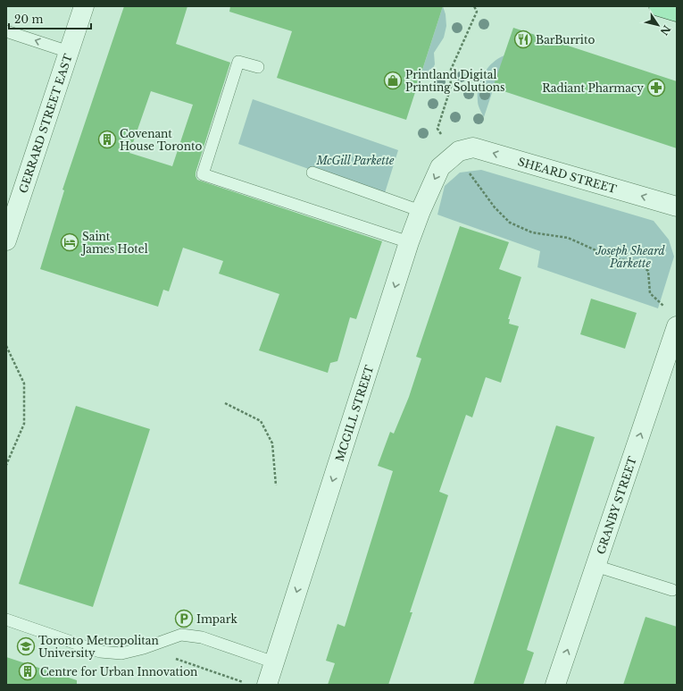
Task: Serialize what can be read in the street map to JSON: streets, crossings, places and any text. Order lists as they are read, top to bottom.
{
  "streets": {
    "street": [
      "GERRARD STREET EAST",
      "SHEARD STREET",
      "MCGILL STREET",
      "GRANBY STREET"
    ]
  },
  "crossings": [
    ["SHEARD STREET", "MCGILL STREET"]
  ],
  "one_way": ["SHEARD STREET", "MCGILL STREET", "GRANBY STREET"],
  "parks": ["McGill Parkette", "Joseph Sheard Parkette"],
  "places": {
    "restaurant": ["BarBurrito"],
    "shop": ["Printland Digital Printing Solutions"],
    "pharmacy": ["Radiant Pharmacy"],
    "building": ["Covenant House Toronto", "Centre for Urban Innovation"],
    "hotel": ["Saint James Hotel"],
    "parking": ["Impark"],
    "school or university": ["Toronto Metropolitan University"]
  },
  "scale_bar": "20 m",
  "north": "bottom right"
}
